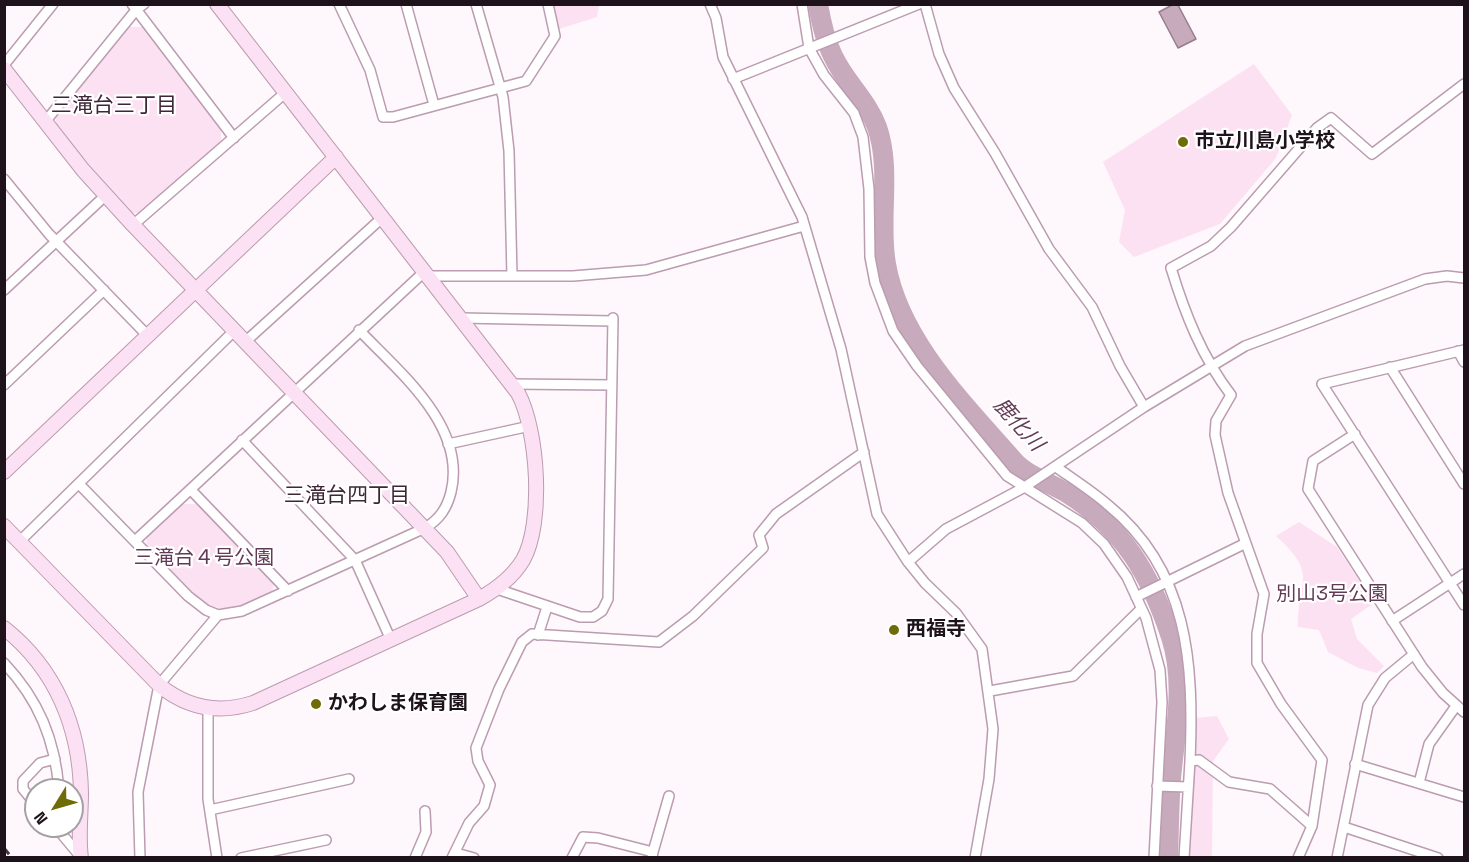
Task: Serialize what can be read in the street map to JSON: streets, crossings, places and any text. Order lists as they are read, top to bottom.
{
  "districts": ["三滝台三丁目", "三滝台四丁目"],
  "water": ["鹿化川"],
  "parks": ["三滝台４号公園", "別山3号公園"],
  "places": ["市立川島小学校", "西福寺", "かわしま保育園"],
  "north": "bottom left"
}
